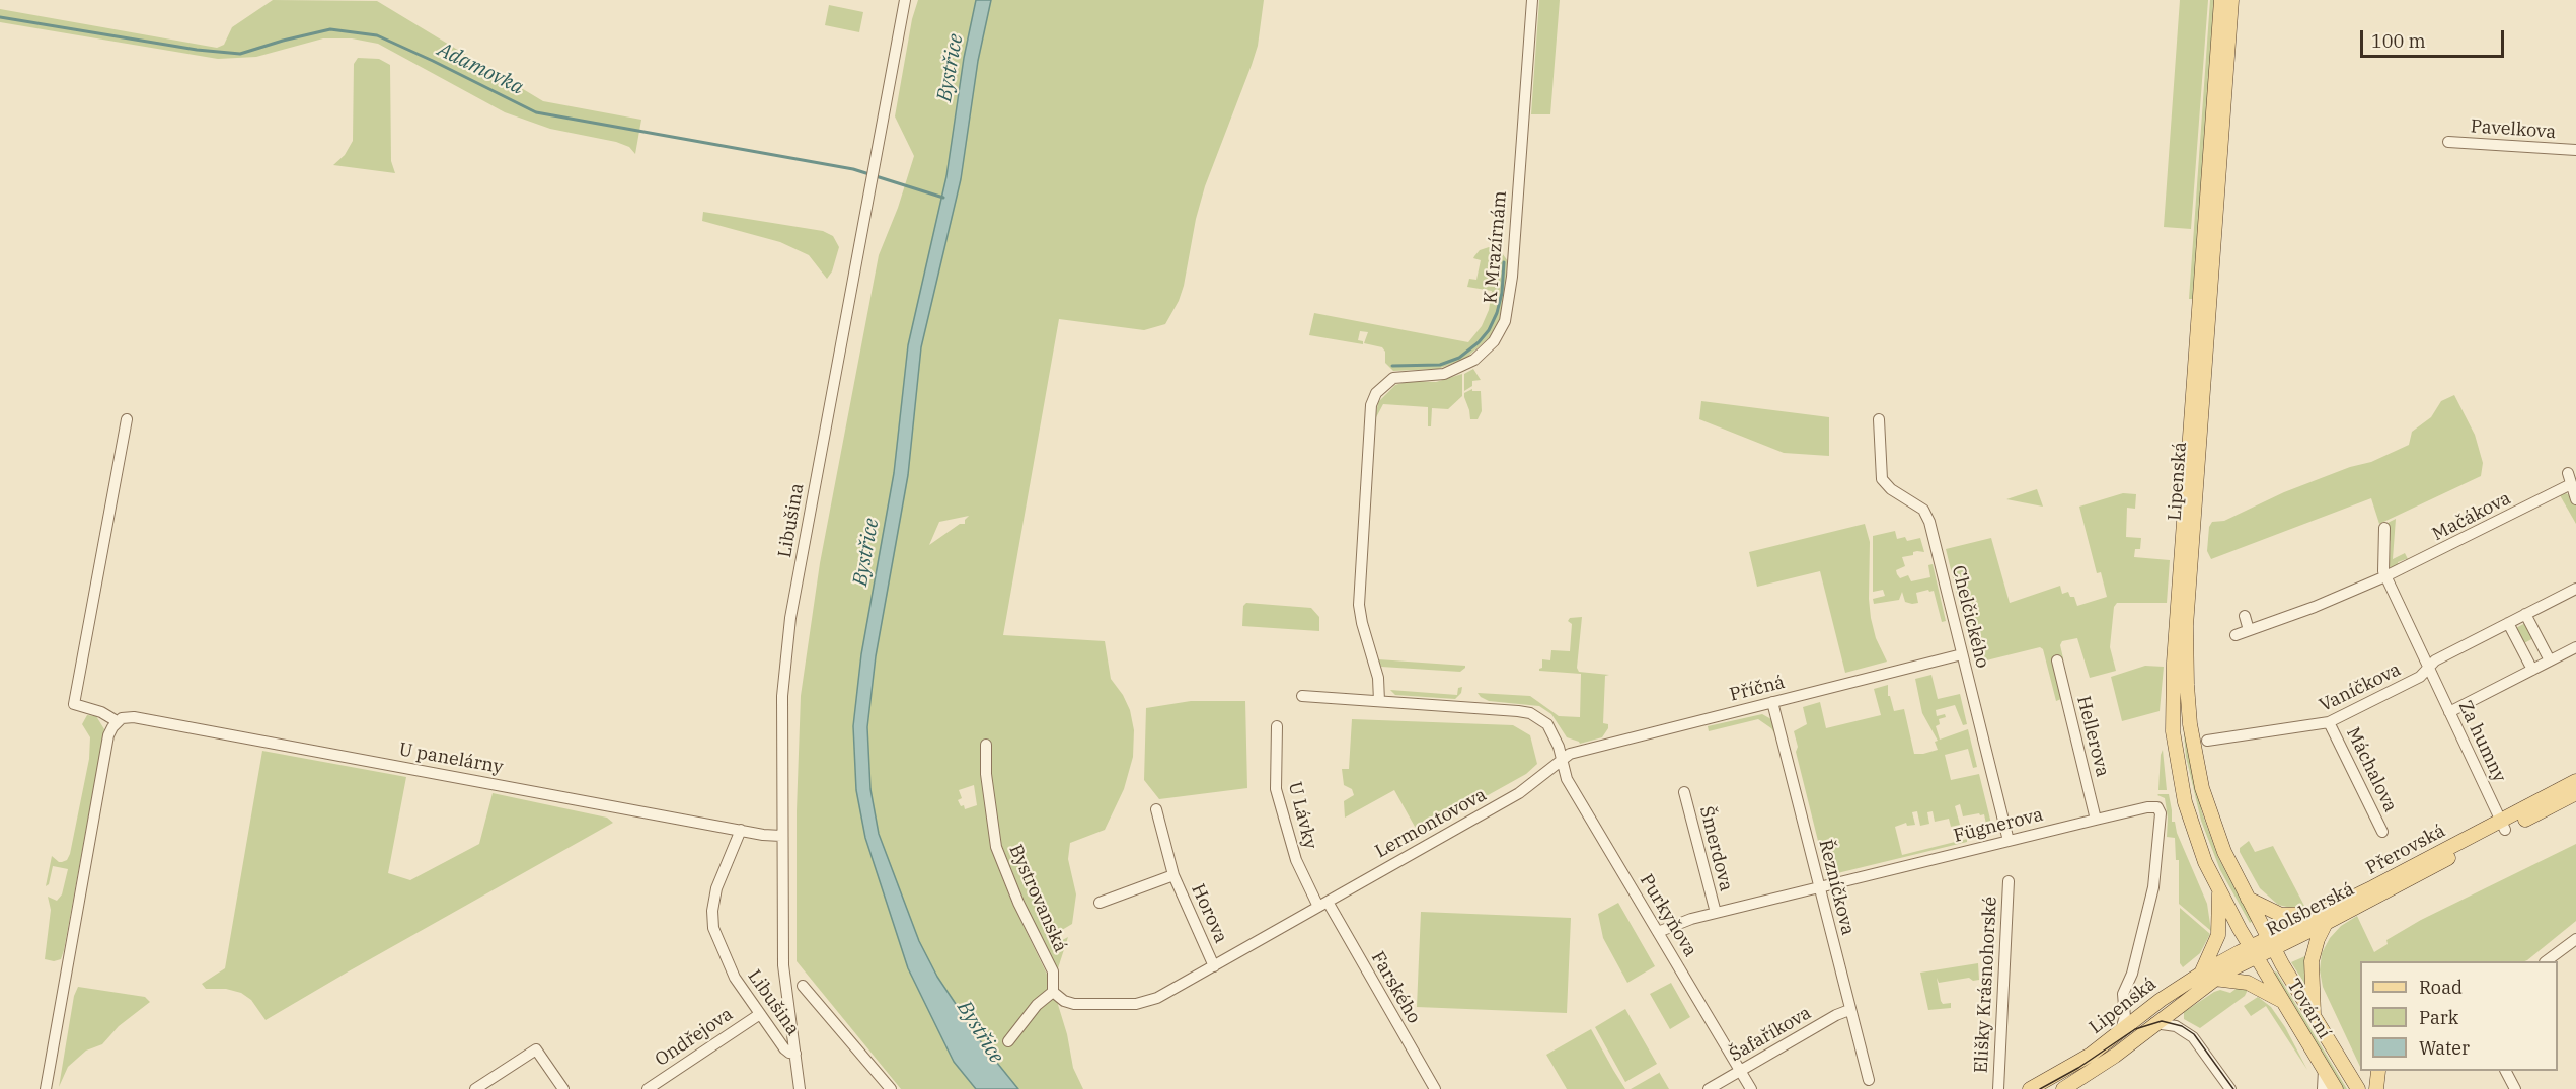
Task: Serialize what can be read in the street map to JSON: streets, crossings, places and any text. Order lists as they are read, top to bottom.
{
  "streets": {
    "main road": ["Lipenská", "Rolsberská", "Tovární"],
    "street": [
      "Pavelkova",
      "K Mrazírnám",
      "Mačákova",
      "Libušina",
      "Chelčického",
      "Vaníčkova",
      "Příčná",
      "Hellerova",
      "Za humny",
      "U panelárny",
      "Máchalova",
      "U Lávky",
      "Lermontovova",
      "Fügnerova",
      "Šmerdova",
      "Řezníčkova",
      "Bystrovanská",
      "Horova",
      "Purkyňova",
      "Elišky Krásnohorské",
      "Farského",
      "Šafaříkova",
      "Ondřejova"
    ]
  },
  "crossings": [
    ["Lipenská", "Fügnerova"],
    ["Lipenská", "Tovární"],
    ["Libušina", "U panelárny"],
    ["Libušina", "Ondřejova"],
    ["Chelčického", "Příčná"],
    ["Chelčického", "Fügnerova"],
    ["Vaníčkova", "Za humny"],
    ["Vaníčkova", "Máchalova"],
    ["Příčná", "Lermontovova"],
    ["Příčná", "Řezníčkova"],
    ["Příčná", "Purkyňova"],
    ["Hellerova", "Fügnerova"],
    ["Za humny", "Rolsberská"],
    ["U Lávky", "Lermontovova"],
    ["U Lávky", "Farského"],
    ["Lermontovova", "Bystrovanská"],
    ["Lermontovova", "Horova"],
    ["Lermontovova", "Purkyňova"],
    ["Lermontovova", "Farského"],
    ["Fügnerova", "Šmerdova"],
    ["Fügnerova", "Řezníčkova"],
    ["Fügnerova", "Purkyňova"],
    ["Řezníčkova", "Šafaříkova"],
    ["Purkyňova", "Šafaříkova"]
  ],
  "water": ["Bystřice", "Adamovka"],
  "legend": ["Road", "Park", "Water"],
  "scale_bar": "100 m"
}
